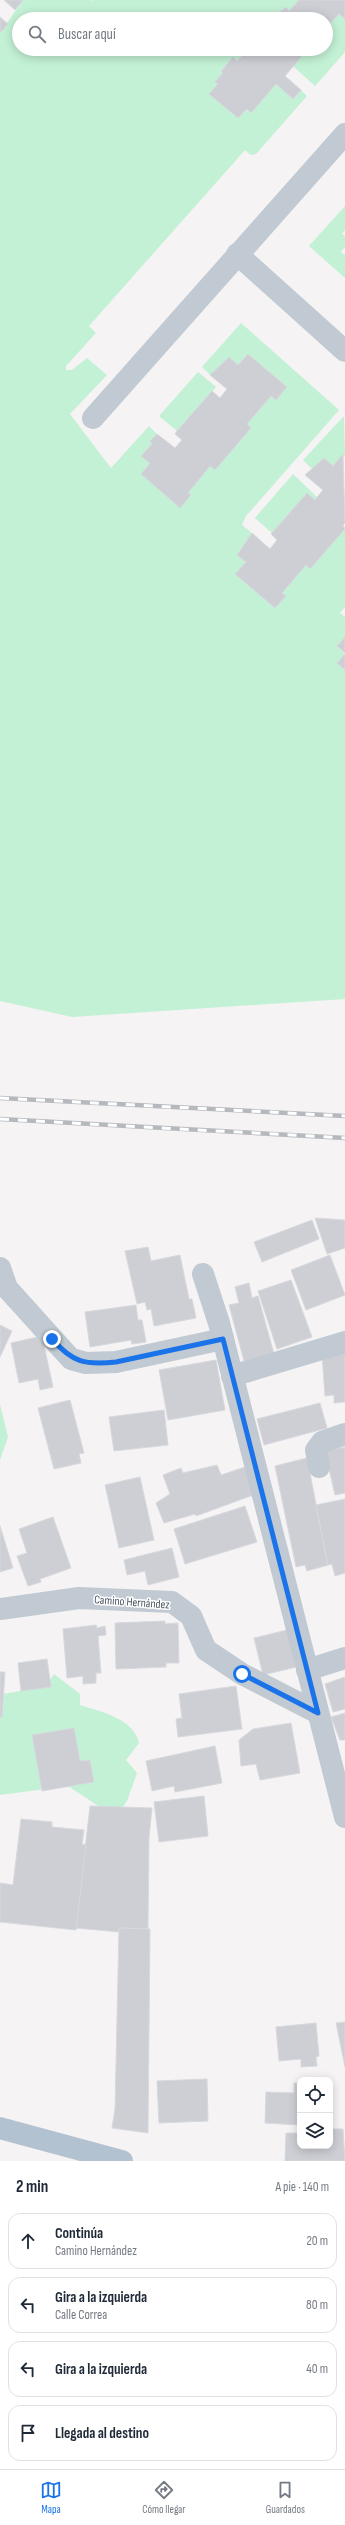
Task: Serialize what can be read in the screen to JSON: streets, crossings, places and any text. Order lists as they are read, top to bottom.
{
  "streets": {
    "street": ["Camino Hernández"]
  },
  "page": {
    "search": "Buscar aquí",
    "heading": ["2 min", "A pie · 140 m"],
    "list": [
      ["Continúa", "Camino Hernández", "20 m"],
      ["Gira a la izquierda", "Calle Correa", "80 m"],
      ["Gira a la izquierda", "40 m"],
      "Llegada al destino"
    ],
    "nav": ["Mapa", "Cómo llegar", "Guardados"]
  }
}
